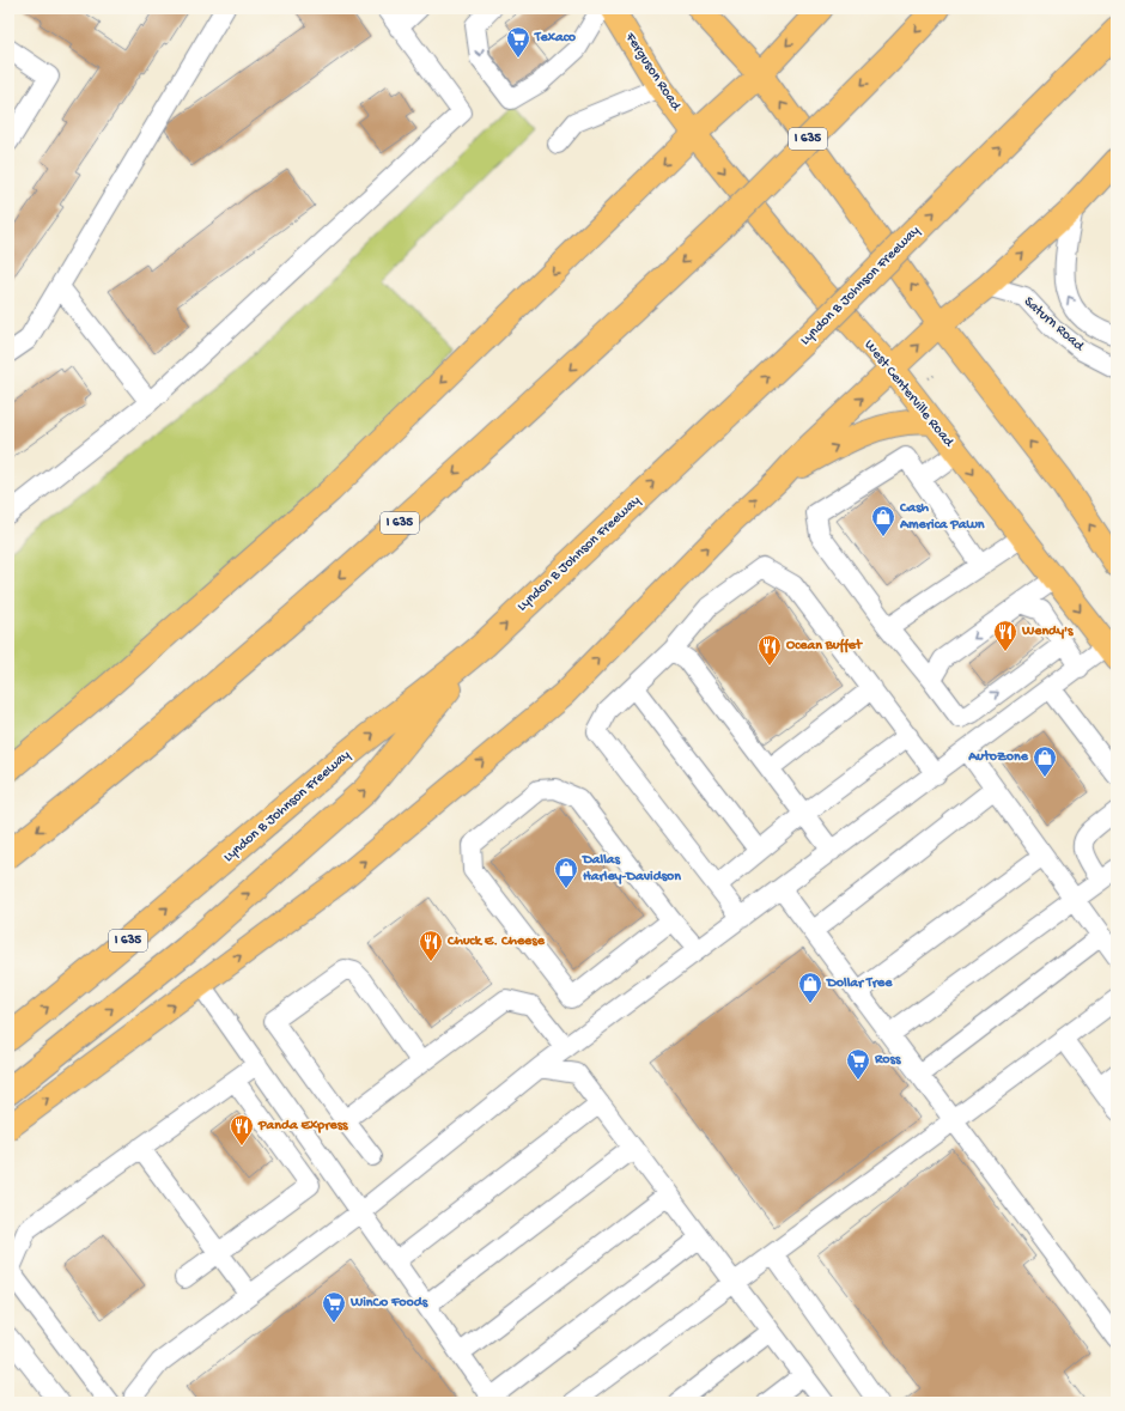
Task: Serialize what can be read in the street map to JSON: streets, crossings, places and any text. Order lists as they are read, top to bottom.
{
  "streets": {
    "highway": ["I 635", "Lyndon B Johnson Freeway"],
    "main road": ["Ferguson Road", "West Centerville Road"],
    "street": ["Saturn Road"]
  },
  "crossings": [
    ["Ferguson Road", "West Centerville Road"]
  ],
  "one_way": ["Saturn Road"],
  "places": {
    "supermarket": ["Texaco", "Ross", "WinCo Foods"],
    "shop": [
      "Cash America Pawn",
      "AutoZone",
      "Dallas Harley-Davidson",
      "Dollar Tree"
    ],
    "restaurant": [
      "Wendy's",
      "Ocean Buffet",
      "Chuck E. Cheese",
      "Panda Express"
    ]
  }
}
